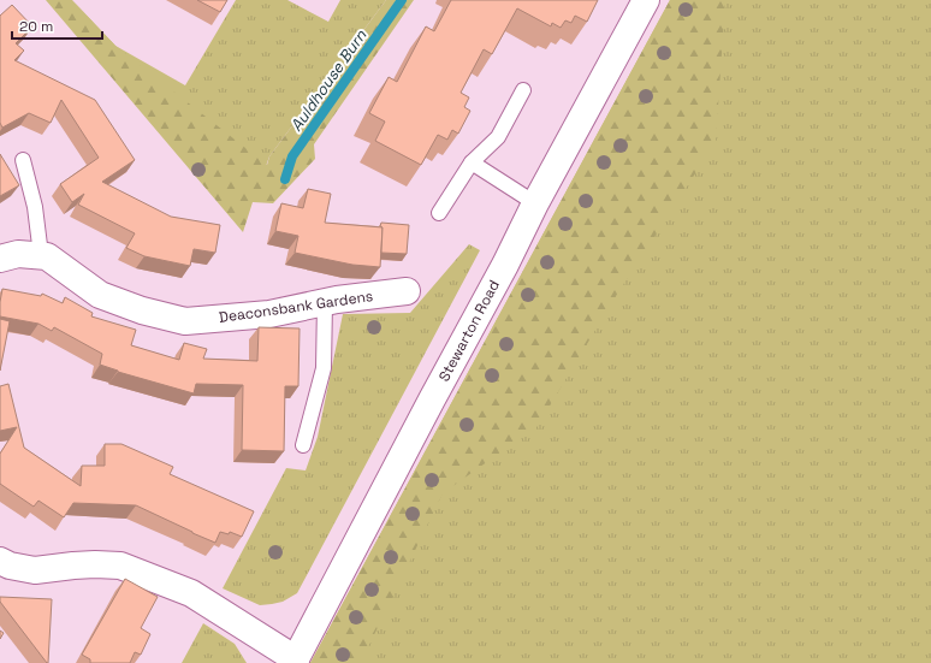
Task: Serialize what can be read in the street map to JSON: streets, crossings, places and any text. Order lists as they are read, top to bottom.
{
  "streets": {
    "street": ["Deaconsbank Gardens", "Stewarton Road"]
  },
  "water": ["Auldhouse Burn"],
  "scale_bar": "20 m"
}
